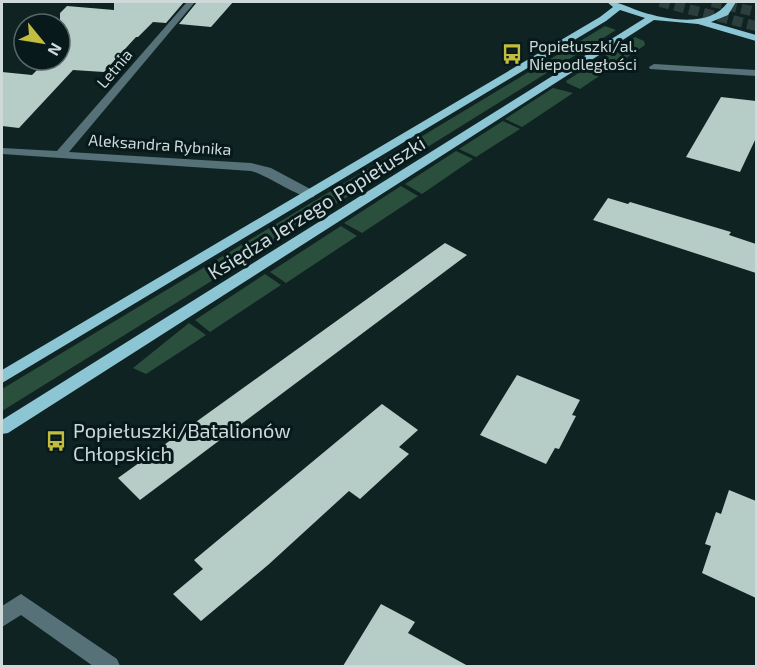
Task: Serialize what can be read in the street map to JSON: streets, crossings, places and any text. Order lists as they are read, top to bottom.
{
  "streets": {
    "main road": ["Księdza Jerzego Popiełuszki"],
    "street": ["Letnia", "Aleksandra Rybnika"]
  },
  "crossings": [
    ["Letnia", "Aleksandra Rybnika"],
    ["Aleksandra Rybnika", "Księdza Jerzego Popiełuszki"]
  ],
  "places": {
    "bus stop": ["Popiełuszki/al. Niepodległości", "Popiełuszki/Batalionów Chłopskich"]
  },
  "north": "bottom right"
}
